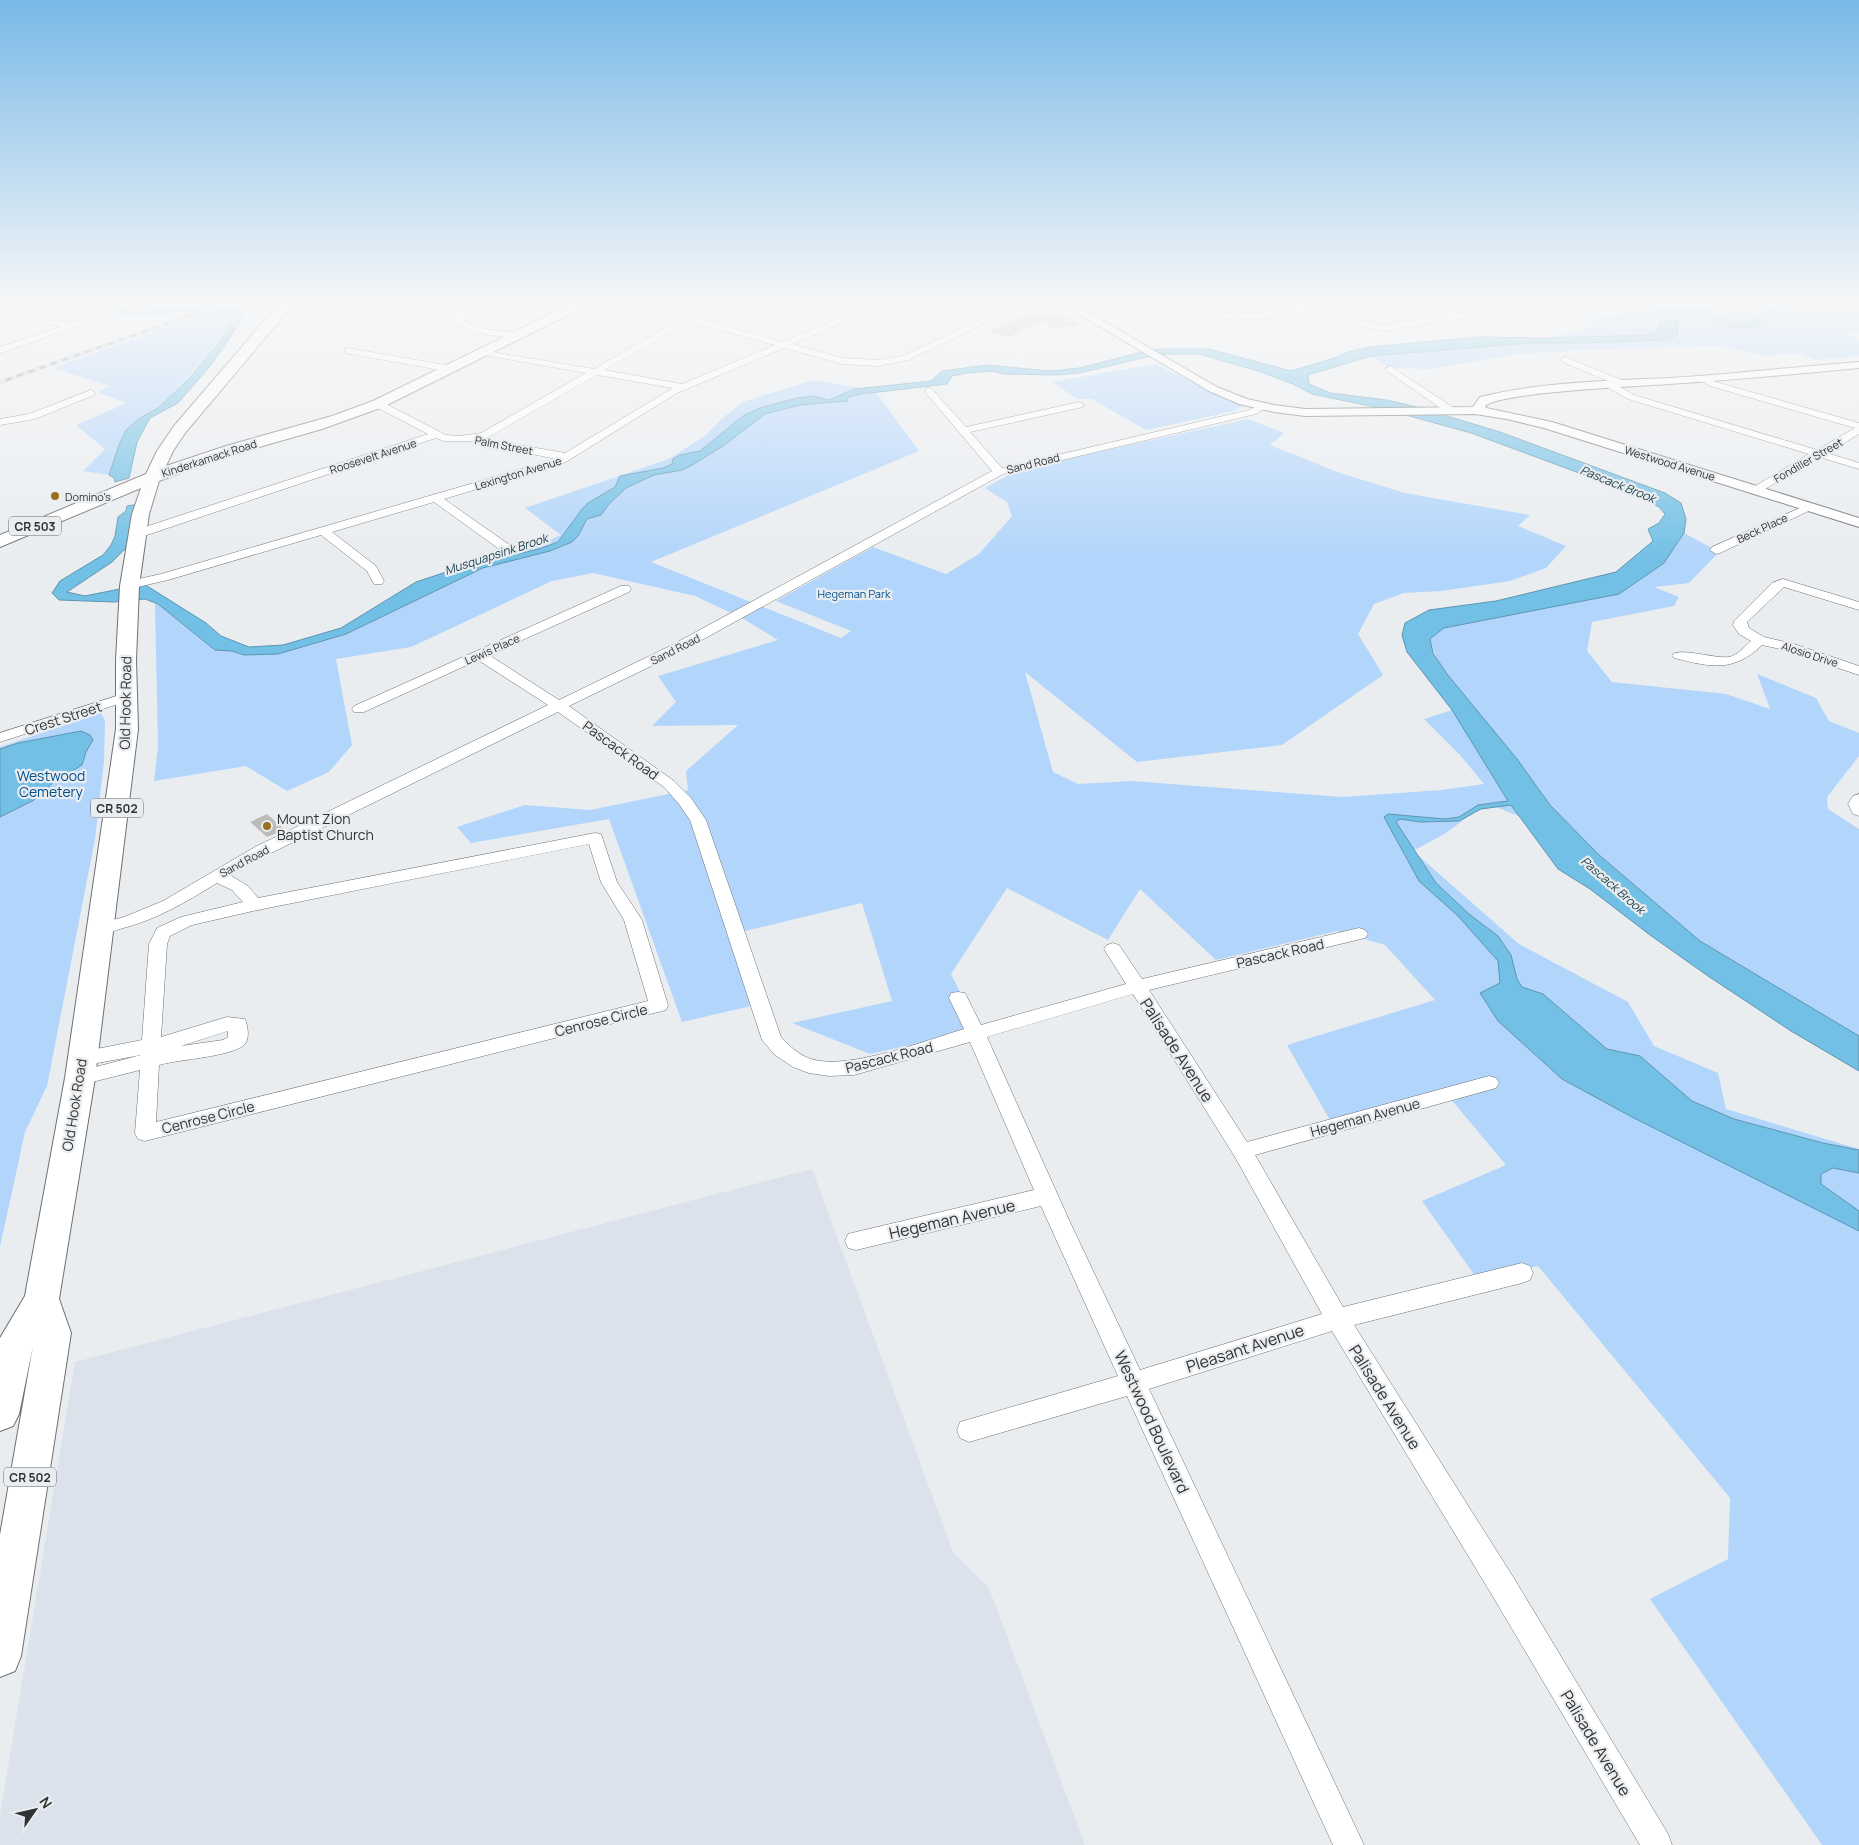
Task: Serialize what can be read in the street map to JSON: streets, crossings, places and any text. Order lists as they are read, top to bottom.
{
  "streets": {
    "main road": [
      "Kinderkamack Road",
      "CR 503",
      "Old Hook Road",
      "CR 502"
    ],
    "street": [
      "Palm Street",
      "Roosevelt Avenue",
      "Fondiller Street",
      "Sand Road",
      "Westwood Avenue",
      "Lexington Avenue",
      "Beck Place",
      "Lewis Place",
      "Alosio Drive",
      "Crest Street",
      "Pascack Road",
      "Cenrose Circle",
      "Palisade Avenue",
      "Hegeman Avenue",
      "Pleasant Avenue",
      "Westwood Boulevard"
    ]
  },
  "crossings": [
    ["Palm Street", "Roosevelt Avenue"],
    ["Palm Street", "Lexington Avenue"],
    ["Roosevelt Avenue", "Old Hook Road"],
    ["Kinderkamack Road", "Old Hook Road"],
    ["Fondiller Street", "Westwood Avenue"],
    ["Sand Road", "Westwood Avenue"],
    ["Sand Road", "Old Hook Road"],
    ["Sand Road", "Pascack Road"],
    ["Westwood Avenue", "Beck Place"],
    ["Lexington Avenue", "Old Hook Road"],
    ["Lewis Place", "Pascack Road"],
    ["Old Hook Road", "Crest Street"],
    ["Pascack Road", "Palisade Avenue"],
    ["Pascack Road", "Westwood Boulevard"],
    ["Palisade Avenue", "Hegeman Avenue"],
    ["Palisade Avenue", "Pleasant Avenue"],
    ["Hegeman Avenue", "Westwood Boulevard"],
    ["Pleasant Avenue", "Westwood Boulevard"]
  ],
  "water": ["Pascack Brook", "Musquapsink Brook"],
  "parks": ["Hegeman Park", "Westwood Cemetery"],
  "places": ["Domino's", "Mount Zion Baptist Church"],
  "north": "top right"
}
